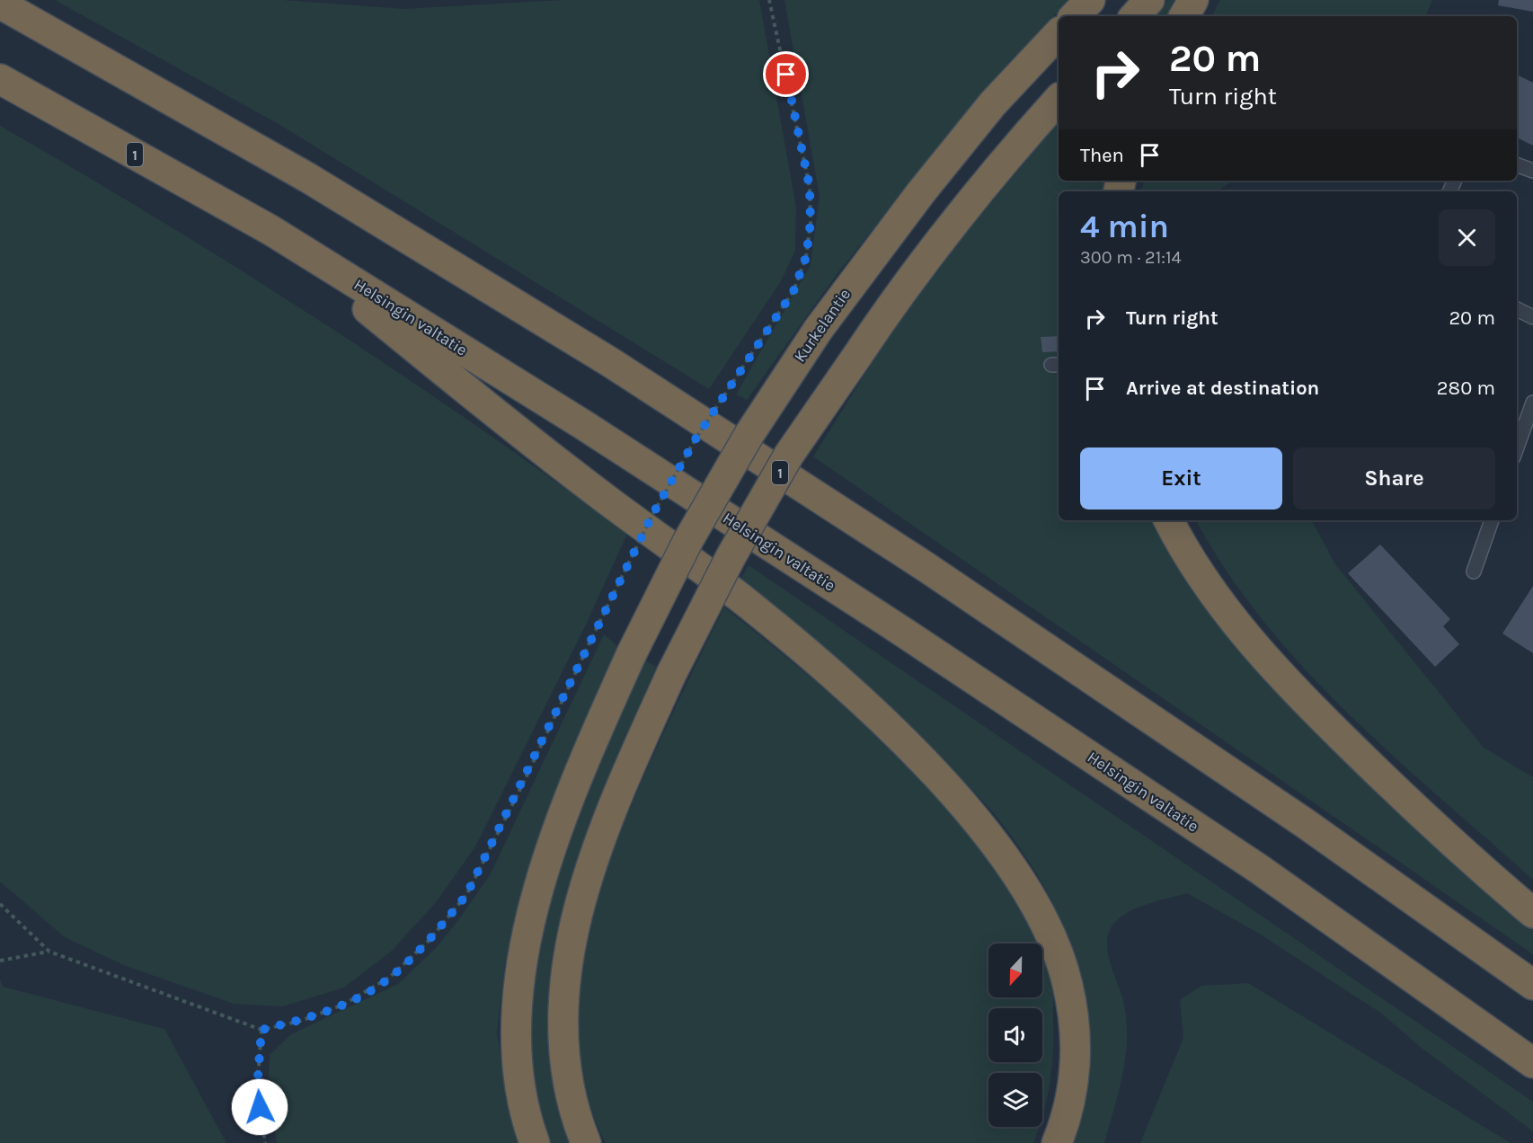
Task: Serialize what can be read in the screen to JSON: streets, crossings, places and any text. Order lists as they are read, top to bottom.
{
  "streets": {
    "highway": ["1", "Helsingin valtatie", "Kurkelantie"]
  },
  "north": "bottom",
  "page": {
    "turn": ["20 m", "Turn right"],
    "then": "Then",
    "heading": ["4 min", "300 m · 21:14"],
    "list": [
      {
        "name": "Turn right",
        "value": "20 m"
      },
      {
        "name": "Arrive at destination",
        "value": "280 m"
      }
    ],
    "buttons": ["Exit", "Share"]
  }
}
